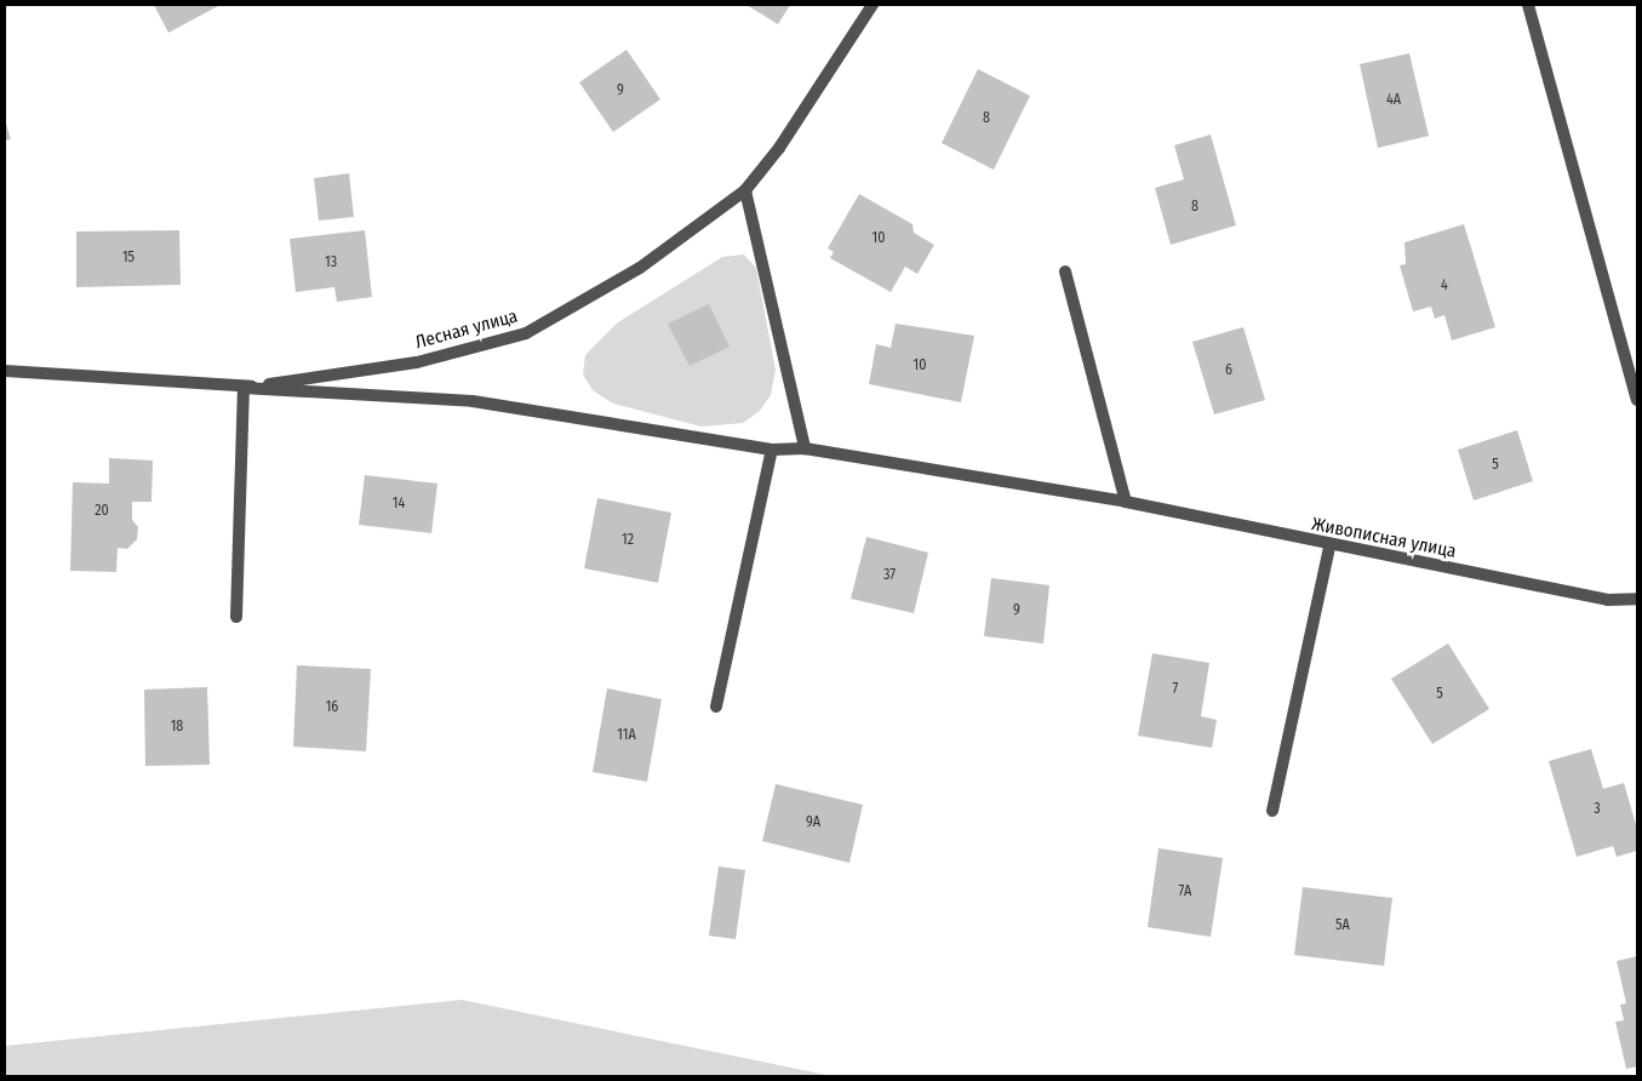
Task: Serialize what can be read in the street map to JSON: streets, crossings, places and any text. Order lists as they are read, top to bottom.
{
  "streets": {
    "street": ["Лесная улица", "Живописная улица"]
  },
  "crossings": [
    ["Лесная улица", "Живописная улица"]
  ],
  "house_numbers": [
    "9",
    "4А",
    "8",
    "8",
    "10",
    "15",
    "13",
    "4",
    "10",
    "6",
    "5",
    "14",
    "20",
    "12",
    "37",
    "9",
    "7",
    "5",
    "16",
    "18",
    "11А",
    "3",
    "9А",
    "7А",
    "5А"
  ]
}
